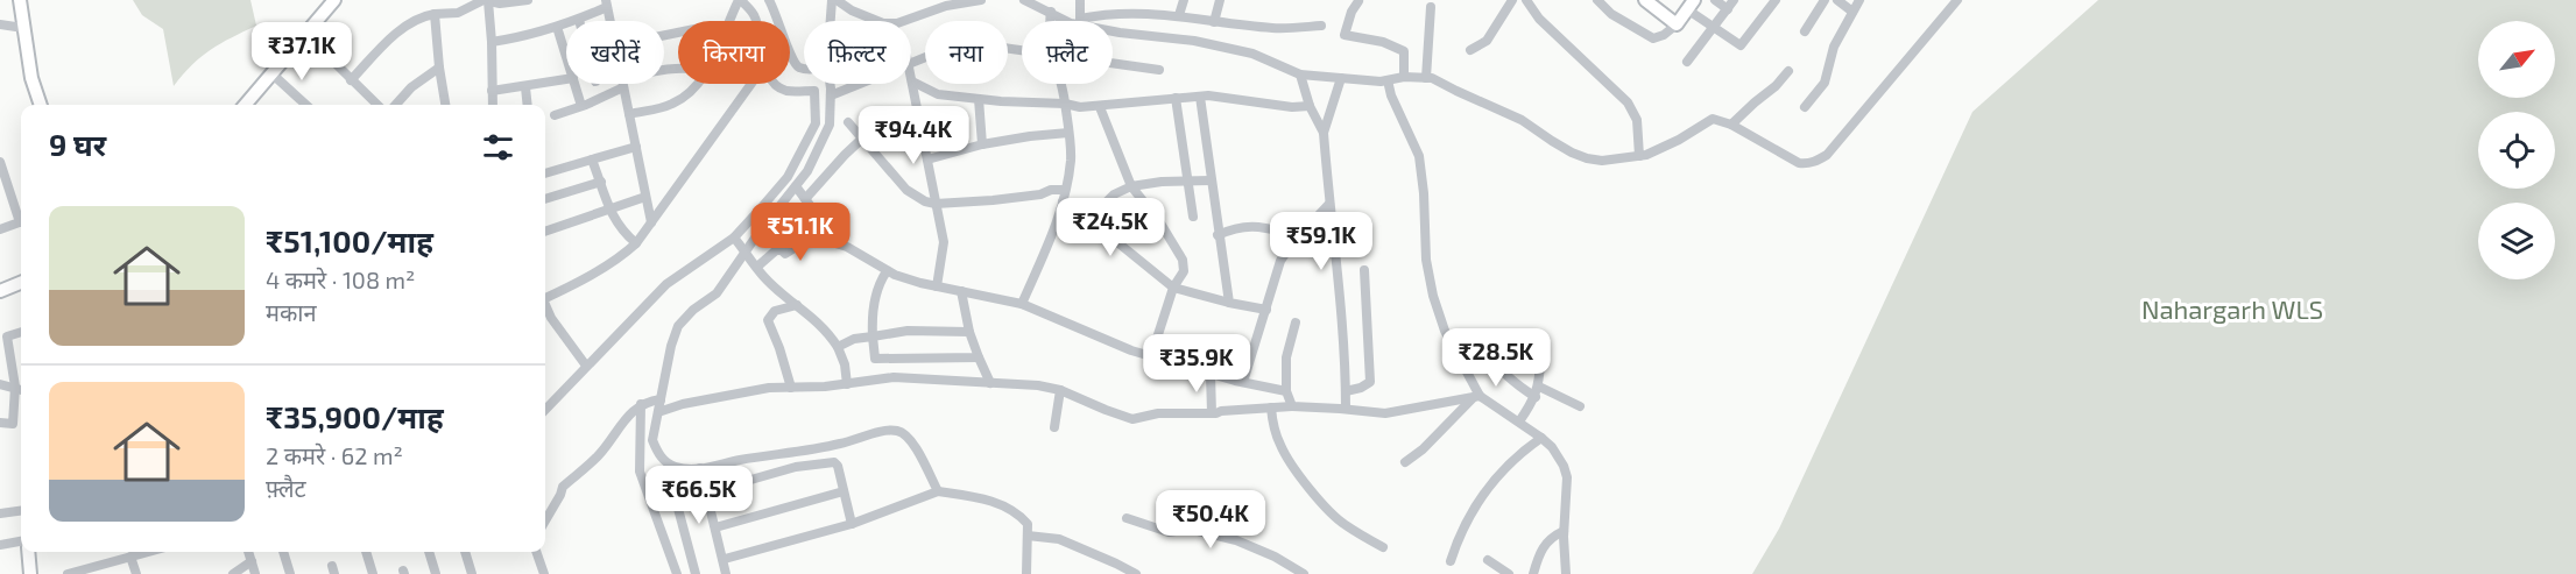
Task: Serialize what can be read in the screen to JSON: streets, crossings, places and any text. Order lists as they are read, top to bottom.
{
  "parks": ["Nahargarh WLS"],
  "north": "top right",
  "page": {
    "chip": [
      "खरीदें",
      "किराया",
      "फ़िल्टर",
      "नया",
      "फ़्लैट"
    ],
    "price": [
      "₹37.1K",
      "₹94.4K",
      "₹24.5K",
      "₹51.1K",
      "₹59.1K",
      "₹28.5K",
      "₹35.9K",
      "₹66.5K",
      "₹50.4K"
    ],
    "heading": "9 घर",
    "list": [
      {
        "name": "₹51,100/माह",
        "note": "4 कमरे · 108 m² · मकान"
      },
      {
        "name": "₹35,900/माह",
        "note": "2 कमरे · 62 m² · फ़्लैट"
      }
    ]
  }
}
